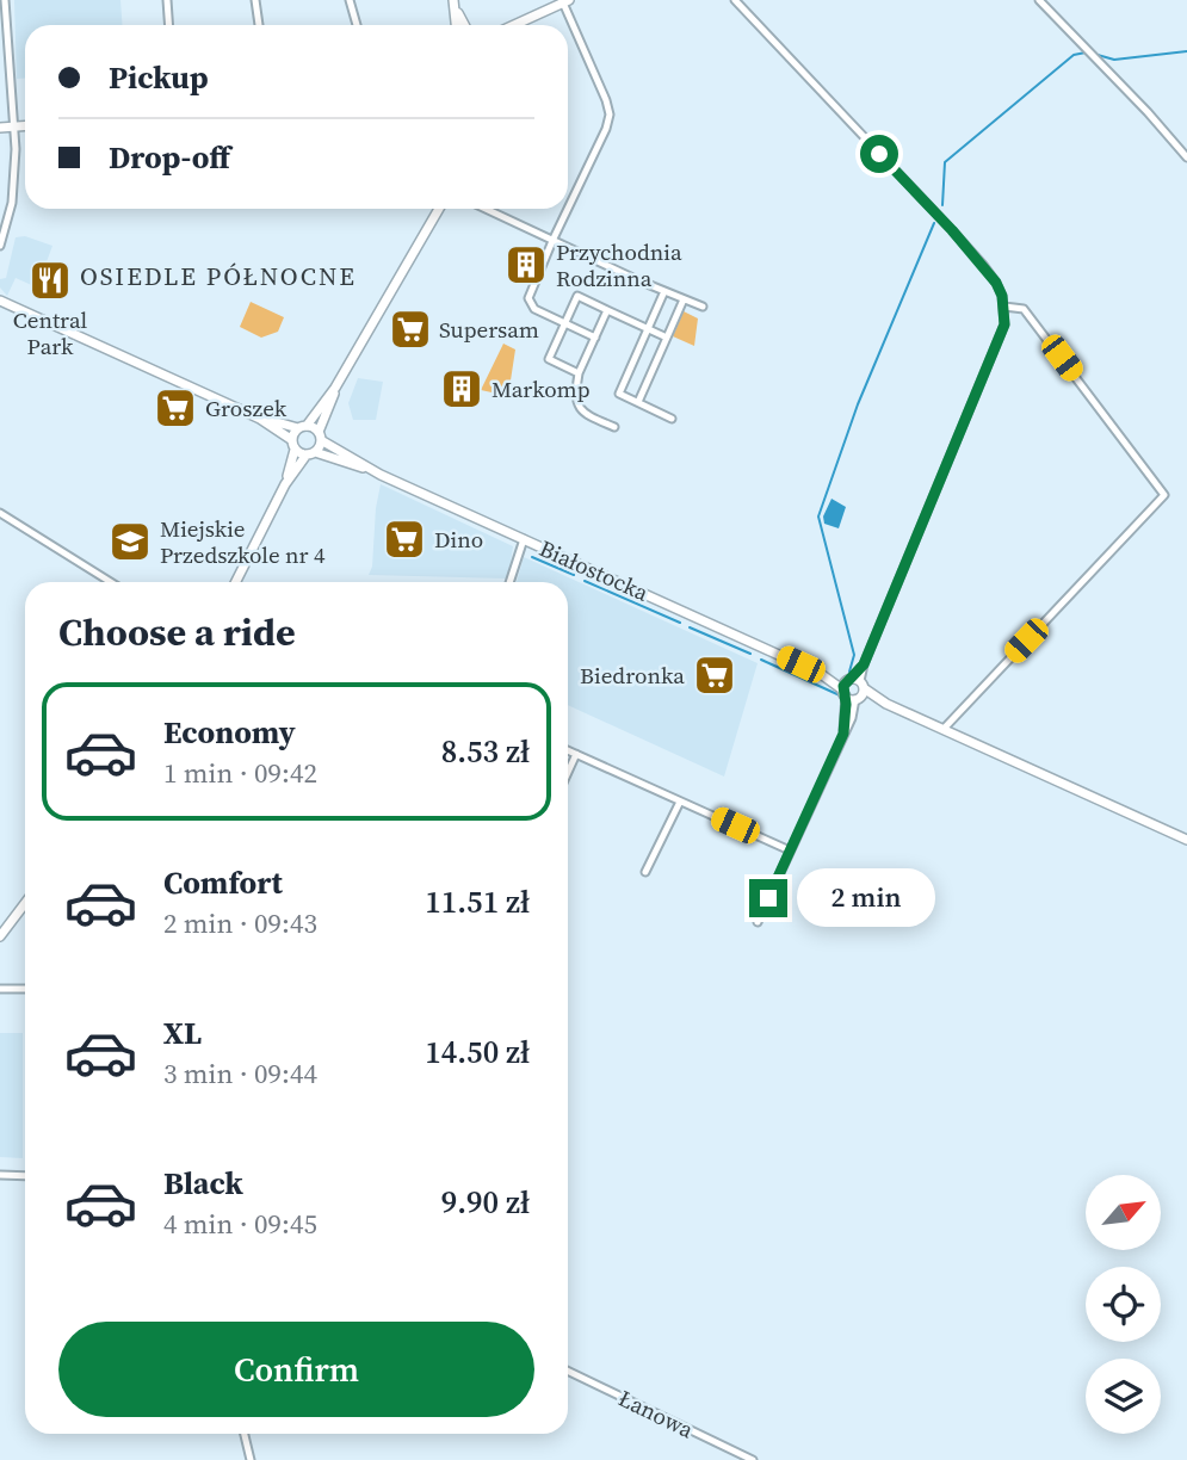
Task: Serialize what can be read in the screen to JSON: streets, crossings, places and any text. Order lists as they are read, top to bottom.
{
  "streets": {
    "main road": ["Białostocka"],
    "street": ["Łanowa"]
  },
  "districts": ["OSIEDLE PÓŁNOCNE"],
  "places": {
    "building": ["Przychodnia Rodzinna", "Markomp"],
    "restaurant": ["Central Park"],
    "supermarket": [
      "Supersam",
      "Groszek",
      "Dino",
      "Biedronka"
    ],
    "school or university": ["Miejskie Przedszkole nr 4"]
  },
  "north": "top right",
  "page": {
    "banner": ["Pickup", "Drop-off"],
    "heading": "Choose a ride",
    "list": [
      {
        "name": "Economy",
        "note": "1 min · 09:42",
        "value": "8.53 zł"
      },
      {
        "name": "Comfort",
        "note": "2 min · 09:43",
        "value": "11.51 zł"
      },
      {
        "name": "XL",
        "note": "3 min · 09:44",
        "value": "14.50 zł"
      },
      {
        "name": "Black",
        "note": "4 min · 09:45",
        "value": "9.90 zł"
      }
    ],
    "bubble": "2 min",
    "buttons": "Confirm"
  }
}
